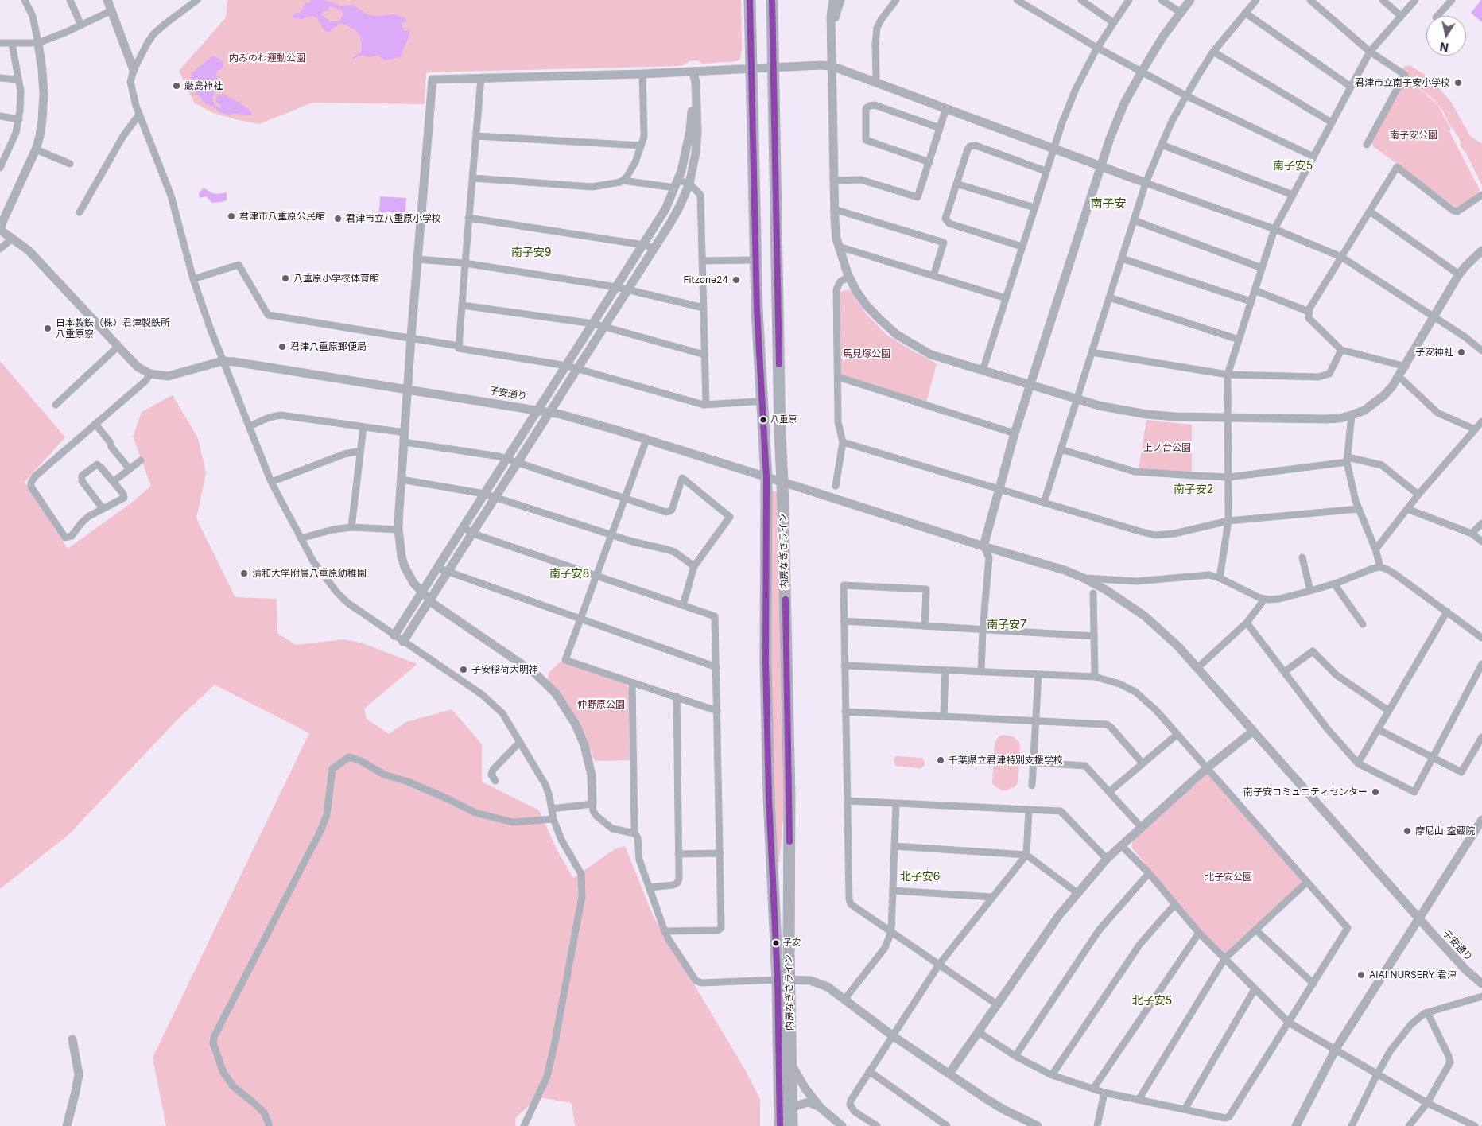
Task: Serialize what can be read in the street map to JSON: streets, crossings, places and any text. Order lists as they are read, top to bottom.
{
  "streets": {
    "highway": ["内房なぎさライン"],
    "street": ["子安通り"]
  },
  "crossings": [
    ["子安通り", "内房なぎさライン"]
  ],
  "districts": [
    "南子安5",
    "南子安",
    "南子安9",
    "南子安2",
    "南子安8",
    "南子安7",
    "北子安6",
    "北子安5"
  ],
  "parks": [
    "内みのわ運動公園",
    "南子安公園",
    "馬見塚公園",
    "上ノ台公園",
    "仲野原公園",
    "北子安公園"
  ],
  "places": [
    "君津市立南子安小学校",
    "厳島神社",
    "君津市八重原公民館",
    "君津市立八重原小学校",
    "八重原小学校体育館",
    "Fitzone24",
    "日本製鉄（株）君津製鉄所 八重原寮",
    "君津八重原郵便局",
    "子安神社",
    "八重原",
    "清和大学附属八重原幼稚園",
    "子安稲荷大明神",
    "千葉県立君津特別支援学校",
    "南子安コミュニティセンター",
    "摩尼山 空蔵院",
    "子安",
    "AIAI NURSERY 君津"
  ],
  "north": "bottom"
}
